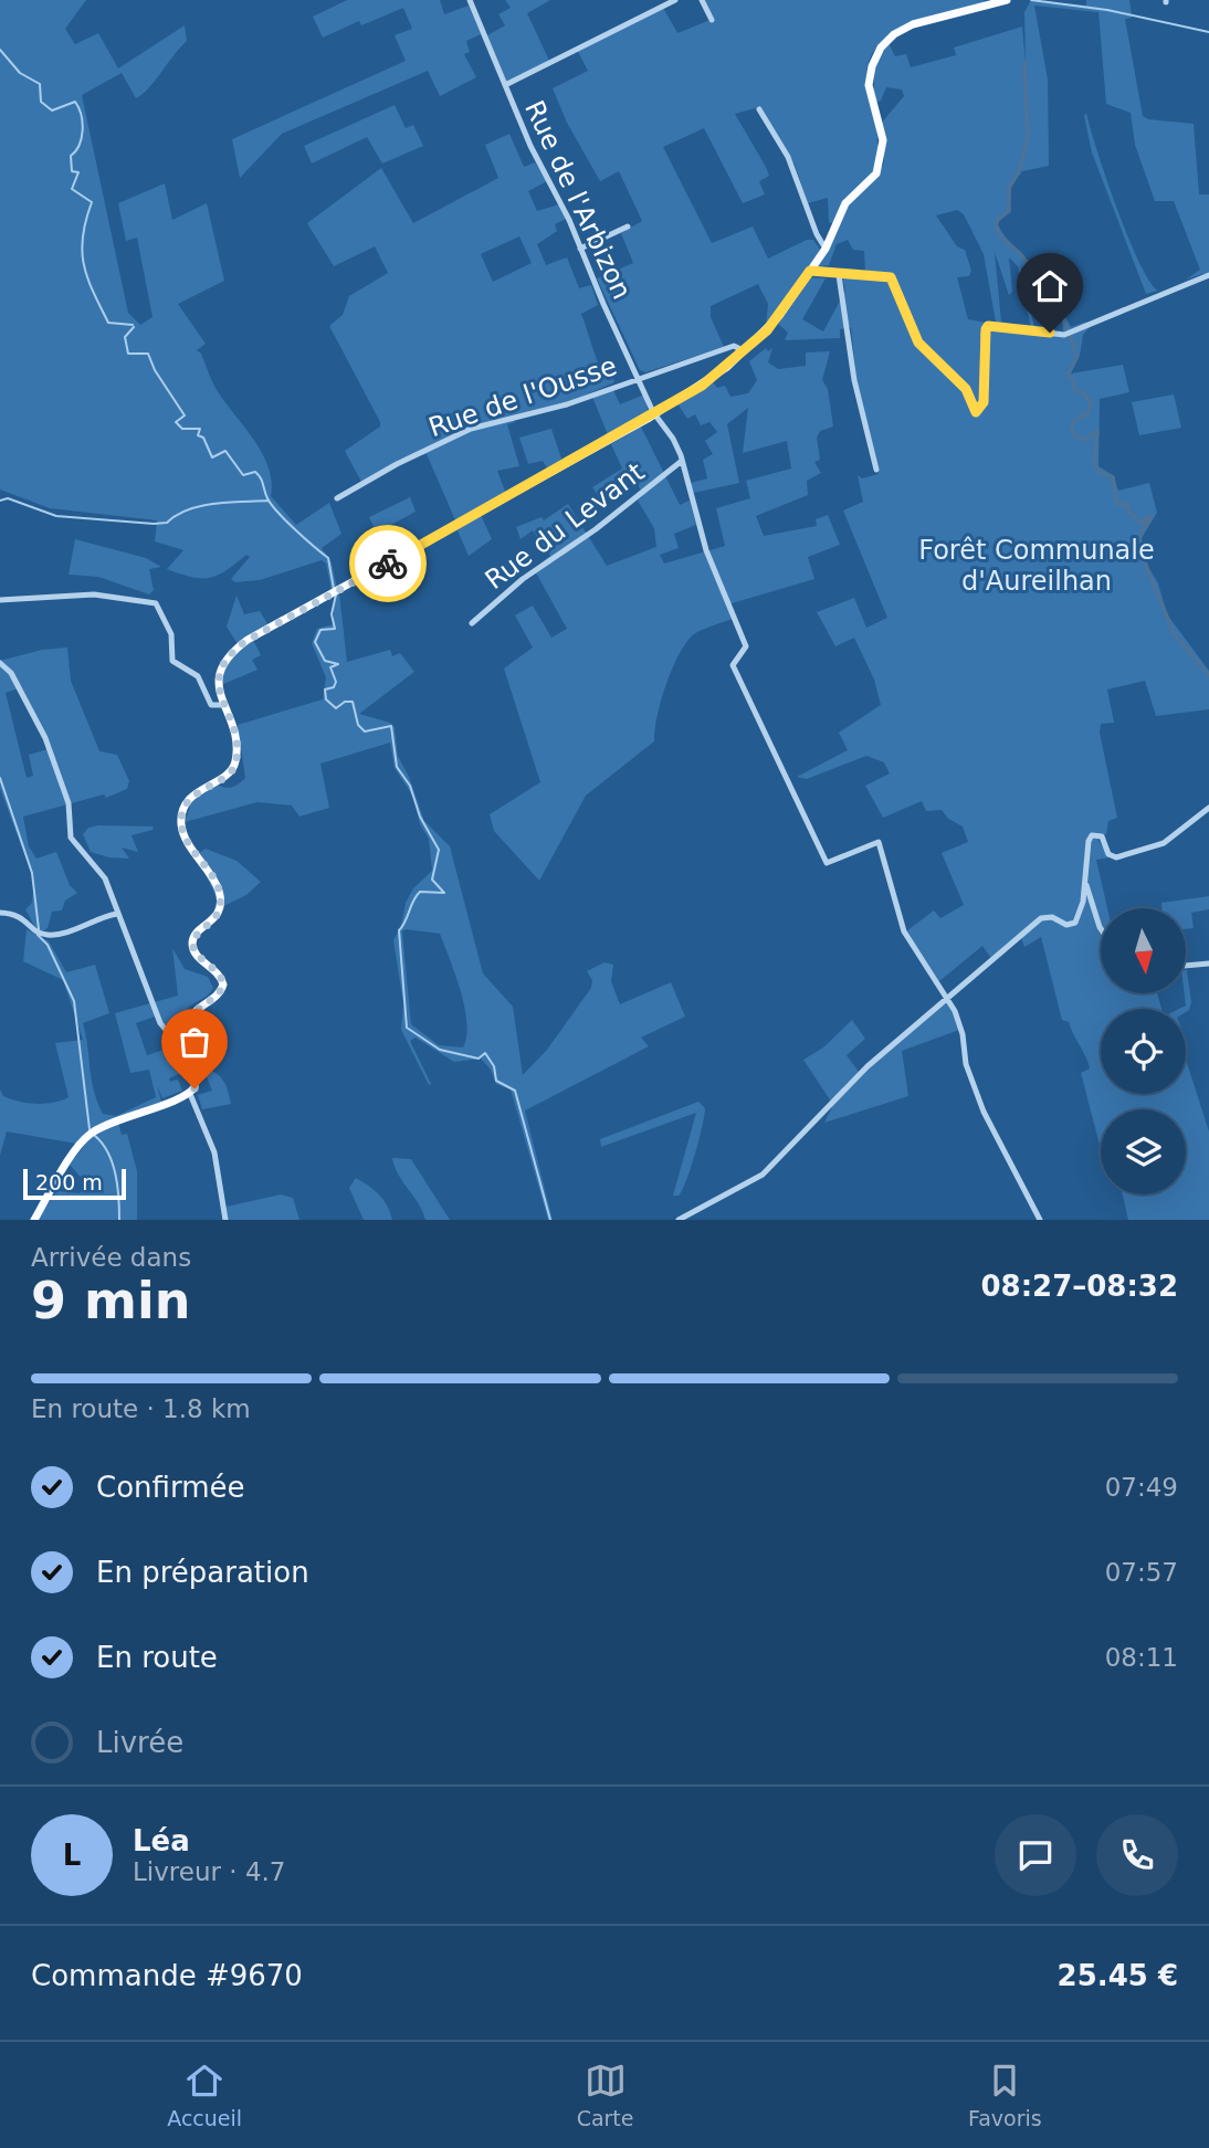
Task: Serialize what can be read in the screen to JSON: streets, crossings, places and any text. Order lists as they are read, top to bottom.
{
  "streets": {
    "street": ["Rue de l'Arbizon", "Rue de l'Ousse", "Rue du Levant"]
  },
  "crossings": [
    ["Rue de l'Arbizon", "Rue de l'Ousse"],
    ["Rue de l'Arbizon", "Rue du Levant"]
  ],
  "parks": ["Forêt Communale d'Aureilhan"],
  "scale_bar": "200 m",
  "north": "bottom",
  "page": {
    "scale": "200 m",
    "heading": ["9 min", "Arrivée dans", "08:27–08:32"],
    "panel": [
      "Léa",
      "Livreur · 4.7",
      "Commande #9670",
      "25.45 €"
    ],
    "bar": "En route · 1.8 km",
    "list": [
      ["Confirmée", "07:49"],
      ["En préparation", "07:57"],
      ["En route", "08:11"],
      "Livrée"
    ],
    "round": "L",
    "tabs": ["Accueil", "Carte", "Favoris"]
  }
}
